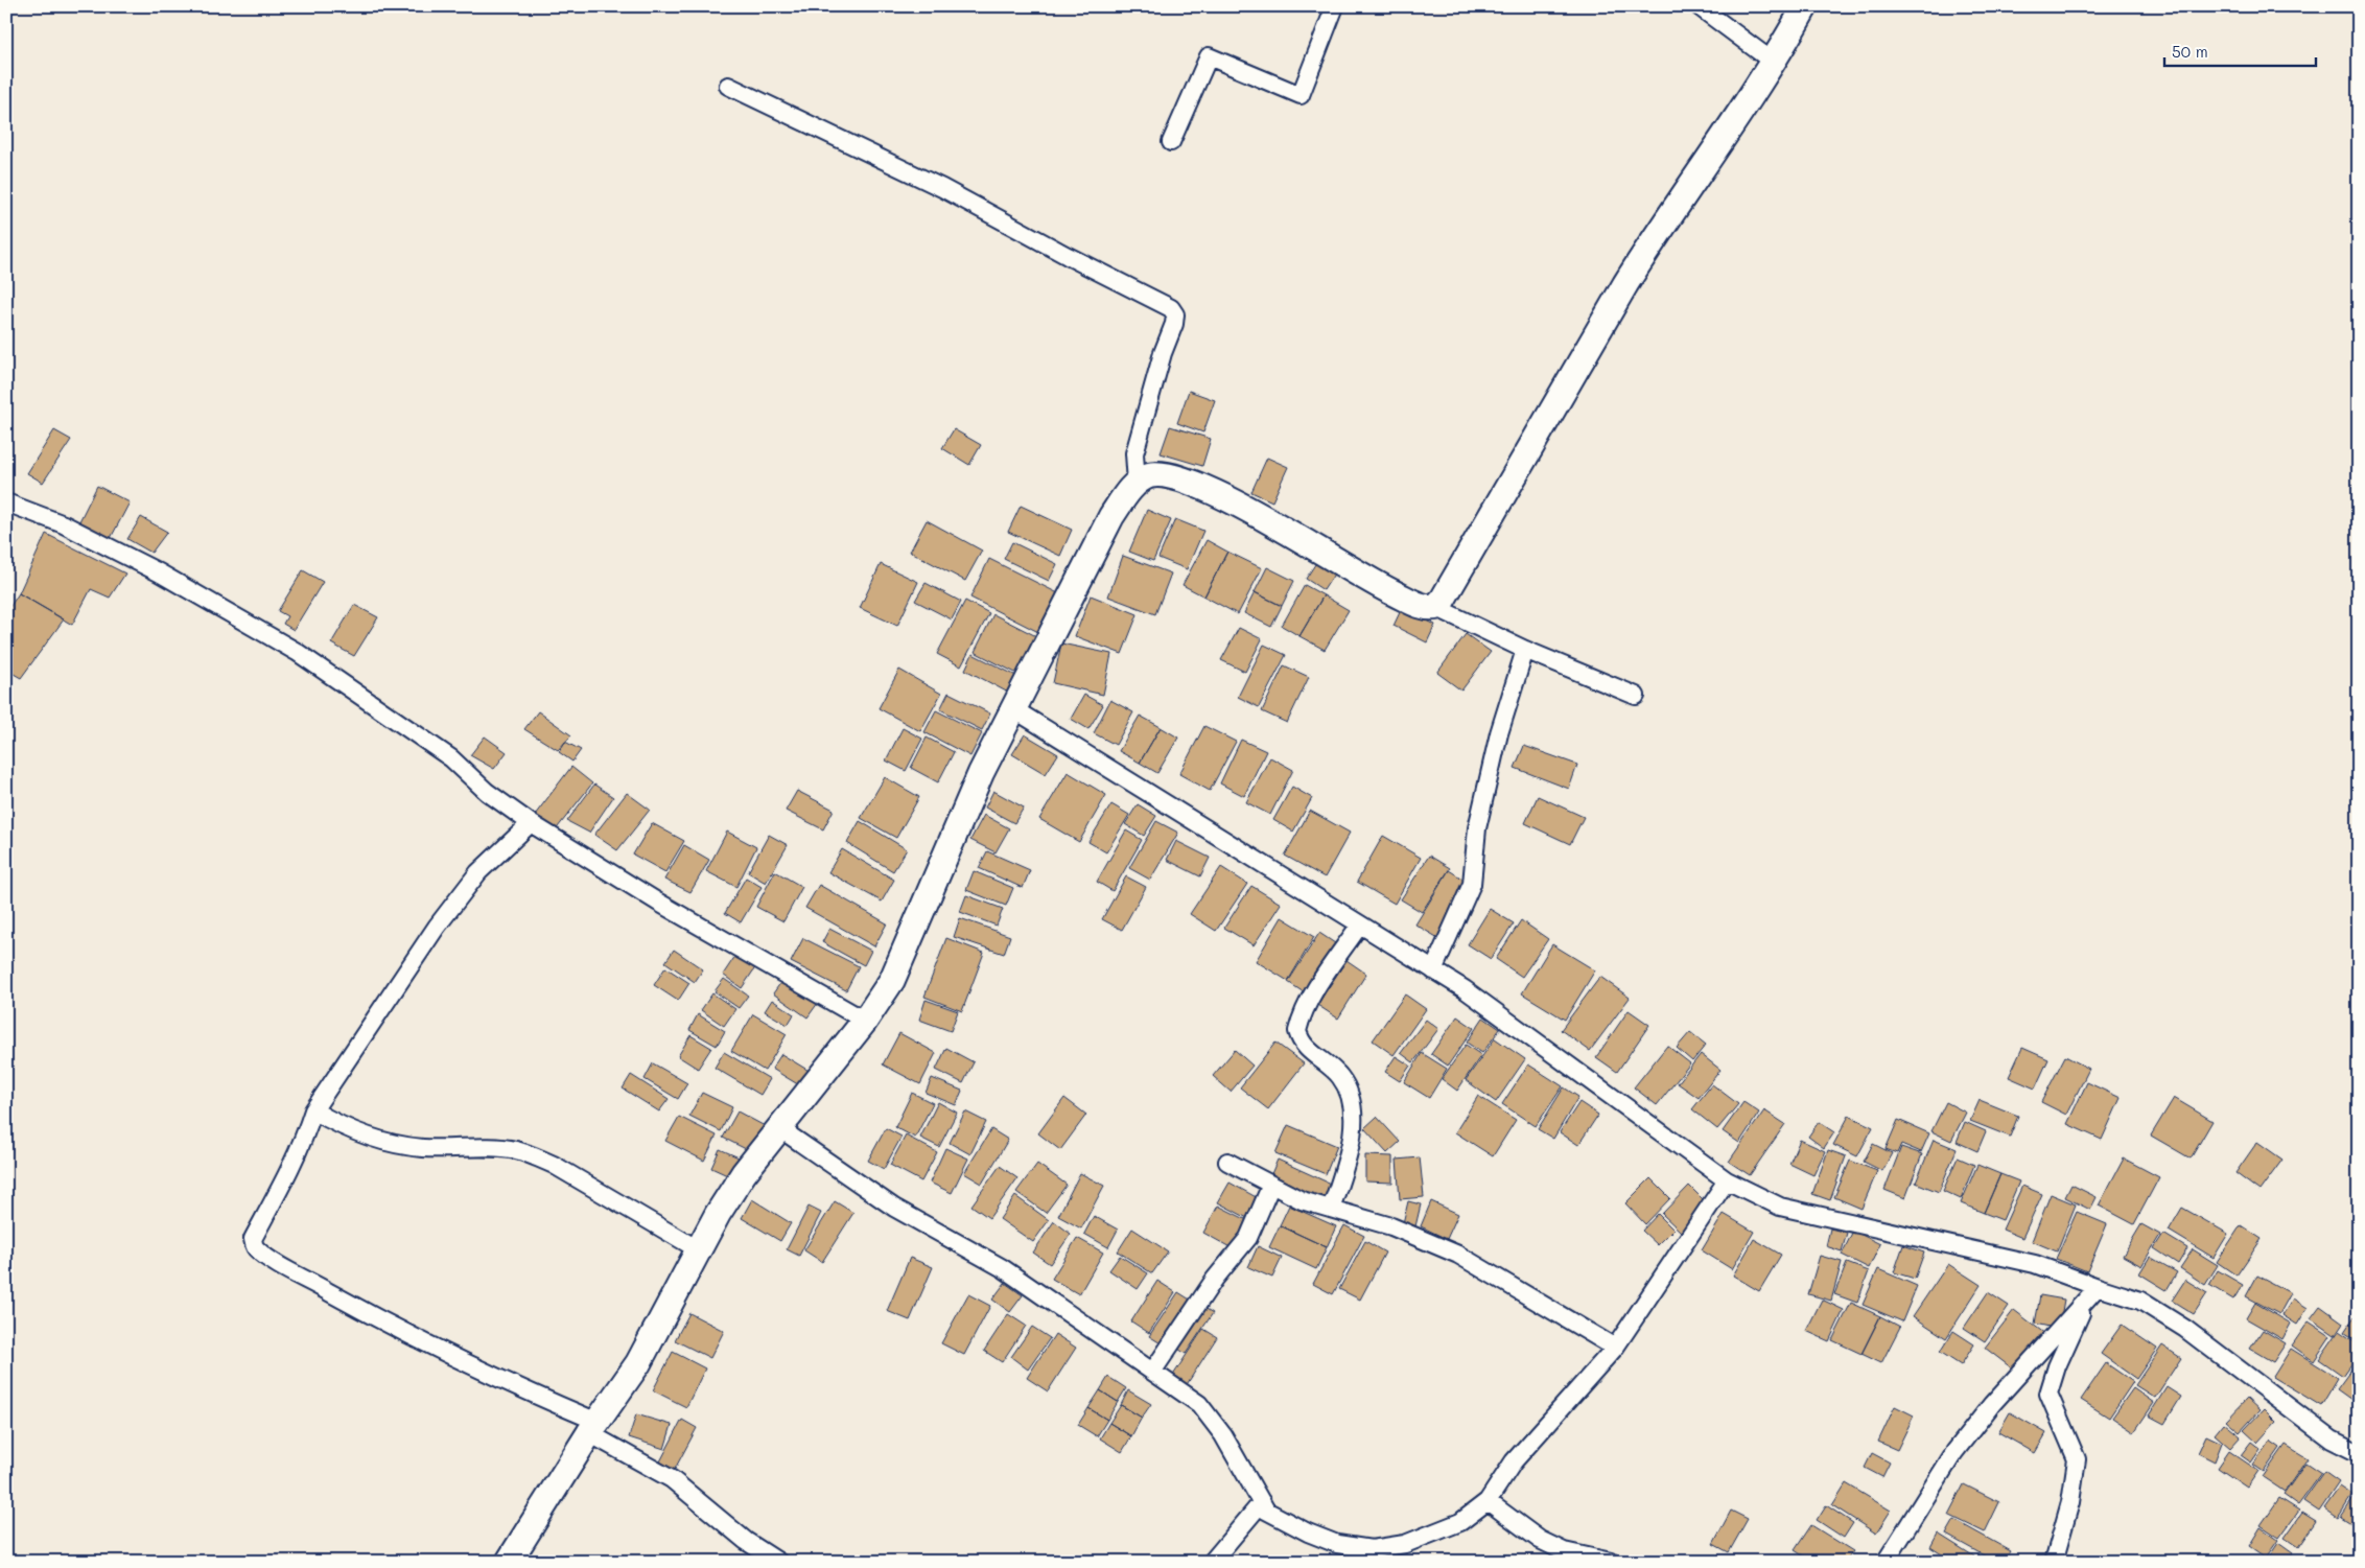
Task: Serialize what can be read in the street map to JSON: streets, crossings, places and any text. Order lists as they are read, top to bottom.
{
  "scale_bar": "50 m"
}
